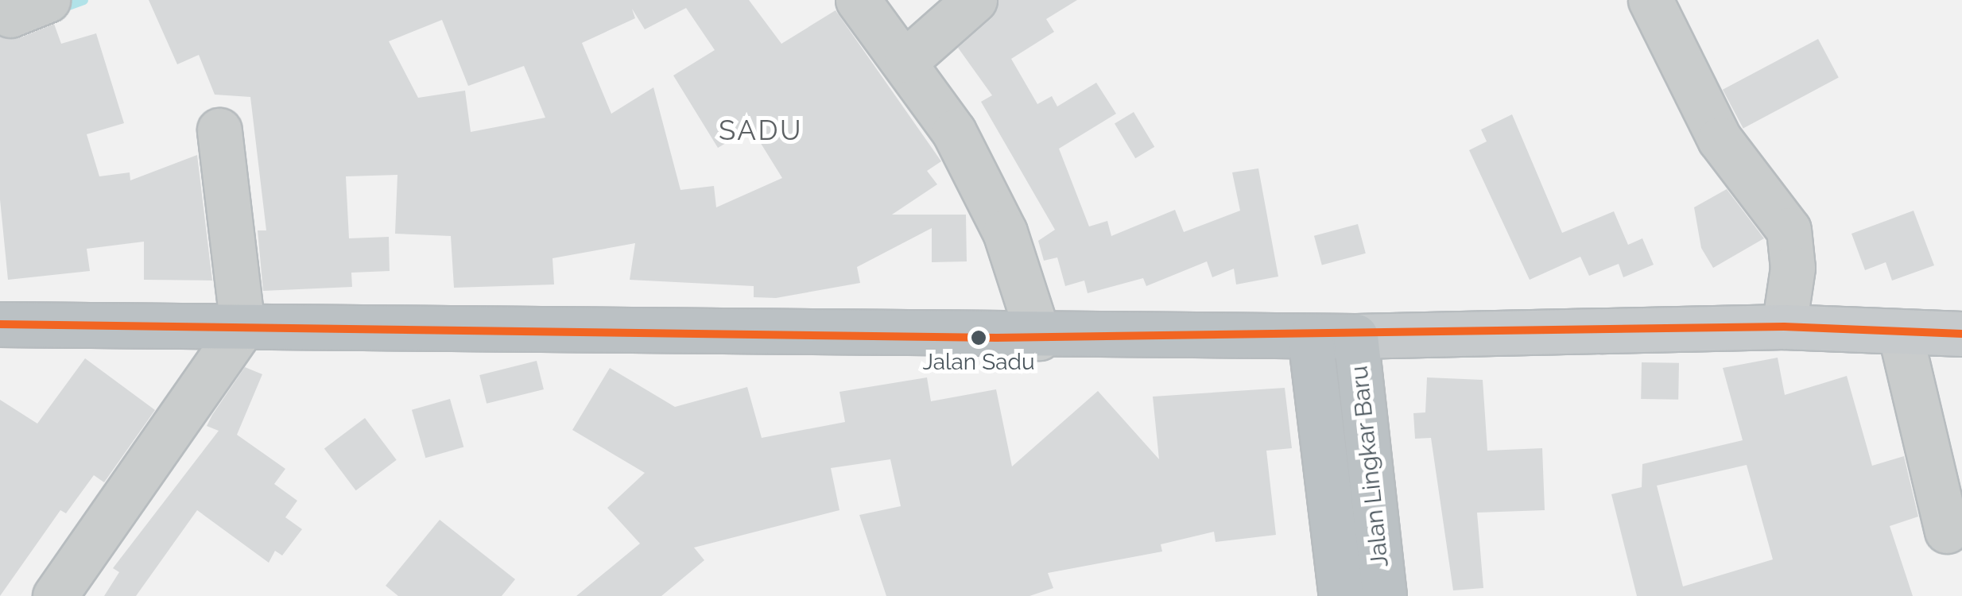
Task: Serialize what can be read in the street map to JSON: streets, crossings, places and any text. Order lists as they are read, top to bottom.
{
  "streets": {
    "highway": ["Jalan Lingkar Baru"]
  },
  "districts": ["SADU"],
  "places": ["Jalan Sadu"]
}
